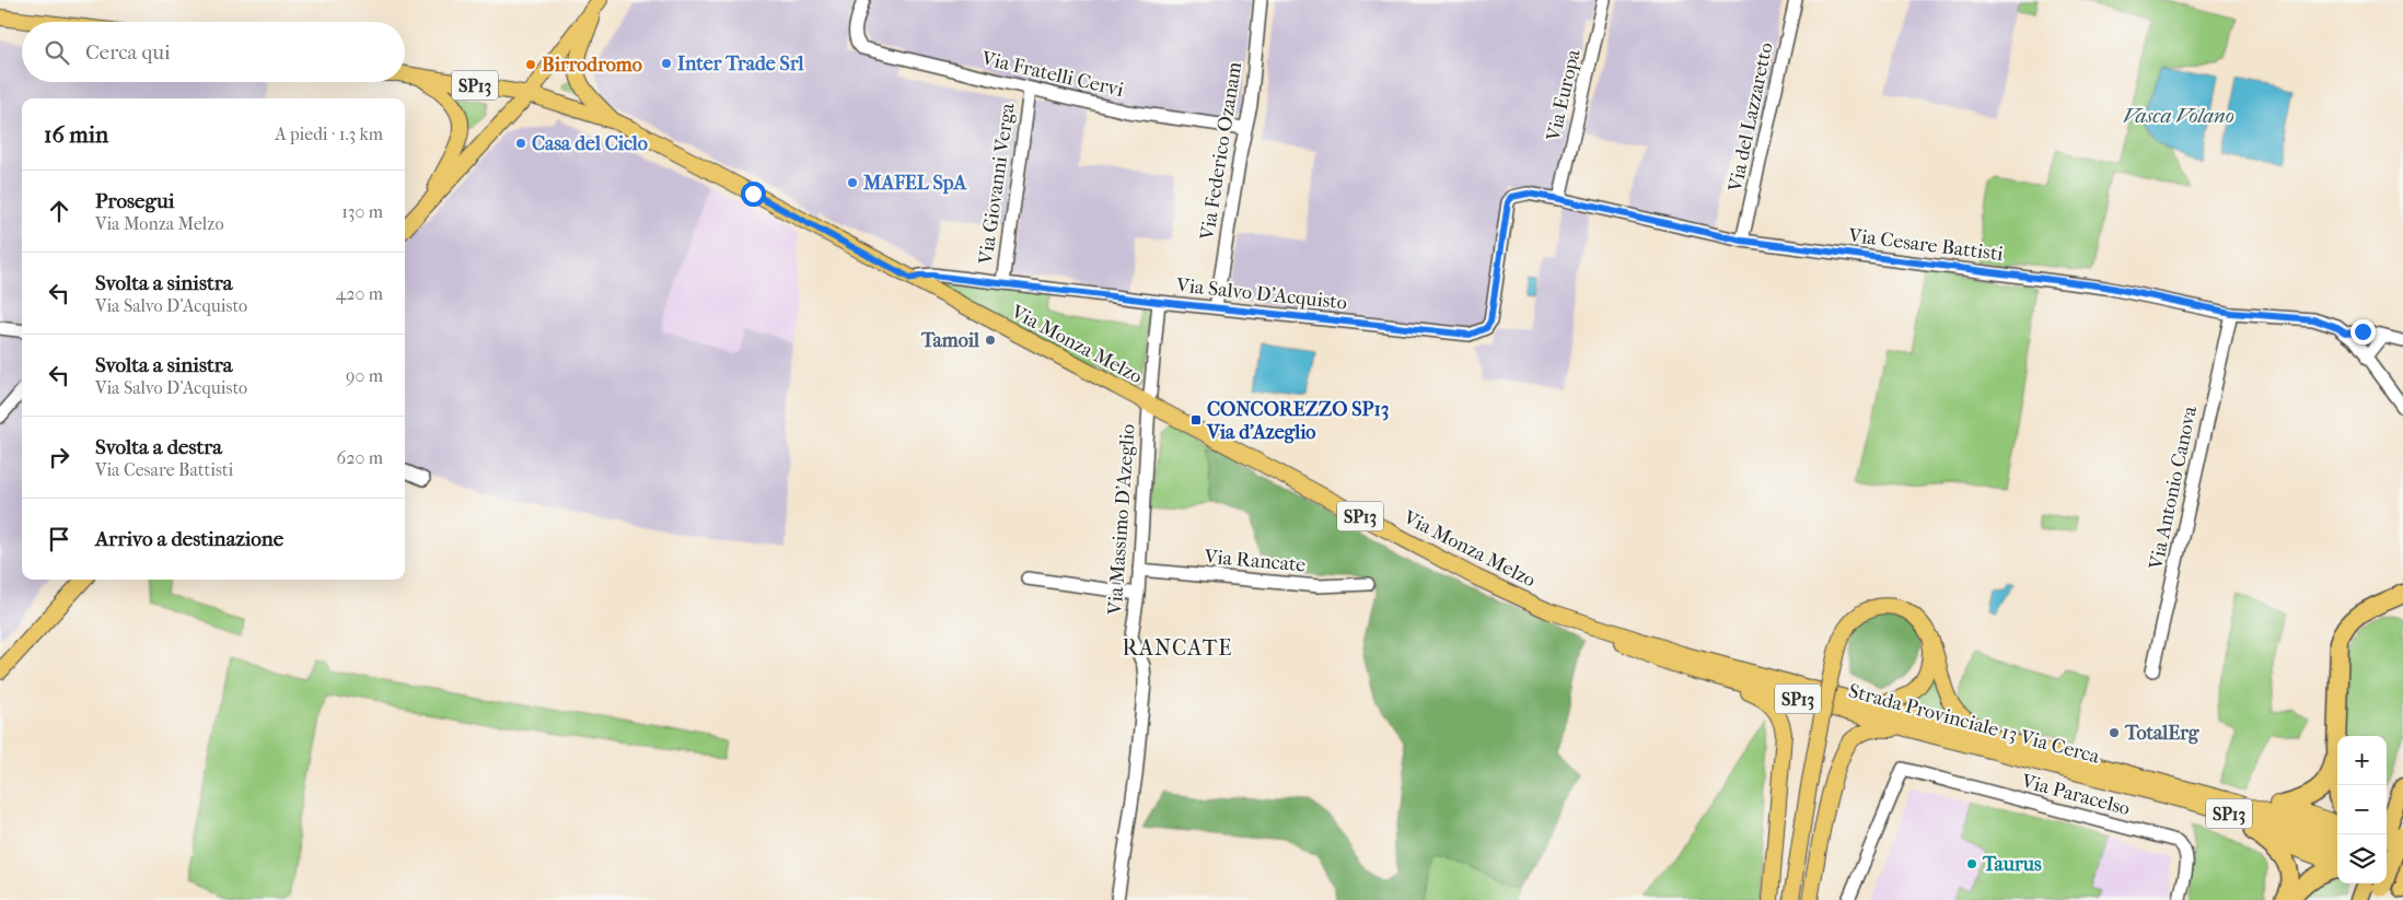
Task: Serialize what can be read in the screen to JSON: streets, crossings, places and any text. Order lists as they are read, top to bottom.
{
  "streets": {
    "main road": ["SP13", "Via Monza Melzo", "Strada Provinciale 13 Via Cerca"],
    "street": [
      "Via Fratelli Cervi",
      "Via Europa",
      "Via del Lazzaretto",
      "Via Federico Ozanam",
      "Via Giovanni Verga",
      "Via Cesare Battisti",
      "Via Salvo D'Acquisto",
      "Via Antonio Canova",
      "Via Massimo D'Azeglio",
      "Via Rancate",
      "Via Paracelso"
    ]
  },
  "crossings": [
    ["Via Fratelli Cervi", "Via Federico Ozanam"],
    ["Via Fratelli Cervi", "Via Giovanni Verga"],
    ["SP13", "Via Monza Melzo"],
    ["Via Europa", "Via Cesare Battisti"],
    ["Via del Lazzaretto", "Via Cesare Battisti"],
    ["Via Federico Ozanam", "Via Salvo D'Acquisto"],
    ["Via Giovanni Verga", "Via Salvo D'Acquisto"],
    ["Via Cesare Battisti", "Via Salvo D'Acquisto"],
    ["Via Cesare Battisti", "Via Antonio Canova"],
    ["Via Salvo D'Acquisto", "Via Monza Melzo"],
    ["Via Salvo D'Acquisto", "Via Massimo D'Azeglio"],
    ["Via Monza Melzo", "Via Massimo D'Azeglio"],
    ["Via Monza Melzo", "Strada Provinciale 13 Via Cerca"],
    ["Via Massimo D'Azeglio", "Via Rancate"]
  ],
  "districts": ["RANCATE"],
  "water": ["Vasca Volano"],
  "places": {
    "other": [
      "Inter Trade Srl",
      "Birrodromo",
      "Casa del Ciclo",
      "MAFEL SpA",
      "Tamoil",
      "TotalErg",
      "Taurus"
    ],
    "transit": ["CONCOREZZO SP13 Via d'Azeglio"]
  },
  "page": {
    "search": "Cerca qui",
    "heading": ["16 min", "A piedi · 1.3 km"],
    "list": [
      ["Prosegui", "Via Monza Melzo", "130 m"],
      ["Svolta a sinistra", "Via Salvo D'Acquisto", "420 m"],
      ["Svolta a sinistra", "Via Salvo D'Acquisto", "90 m"],
      ["Svolta a destra", "Via Cesare Battisti", "620 m"],
      "Arrivo a destinazione"
    ],
    "map_buttons": ["+", "−"]
  }
}
